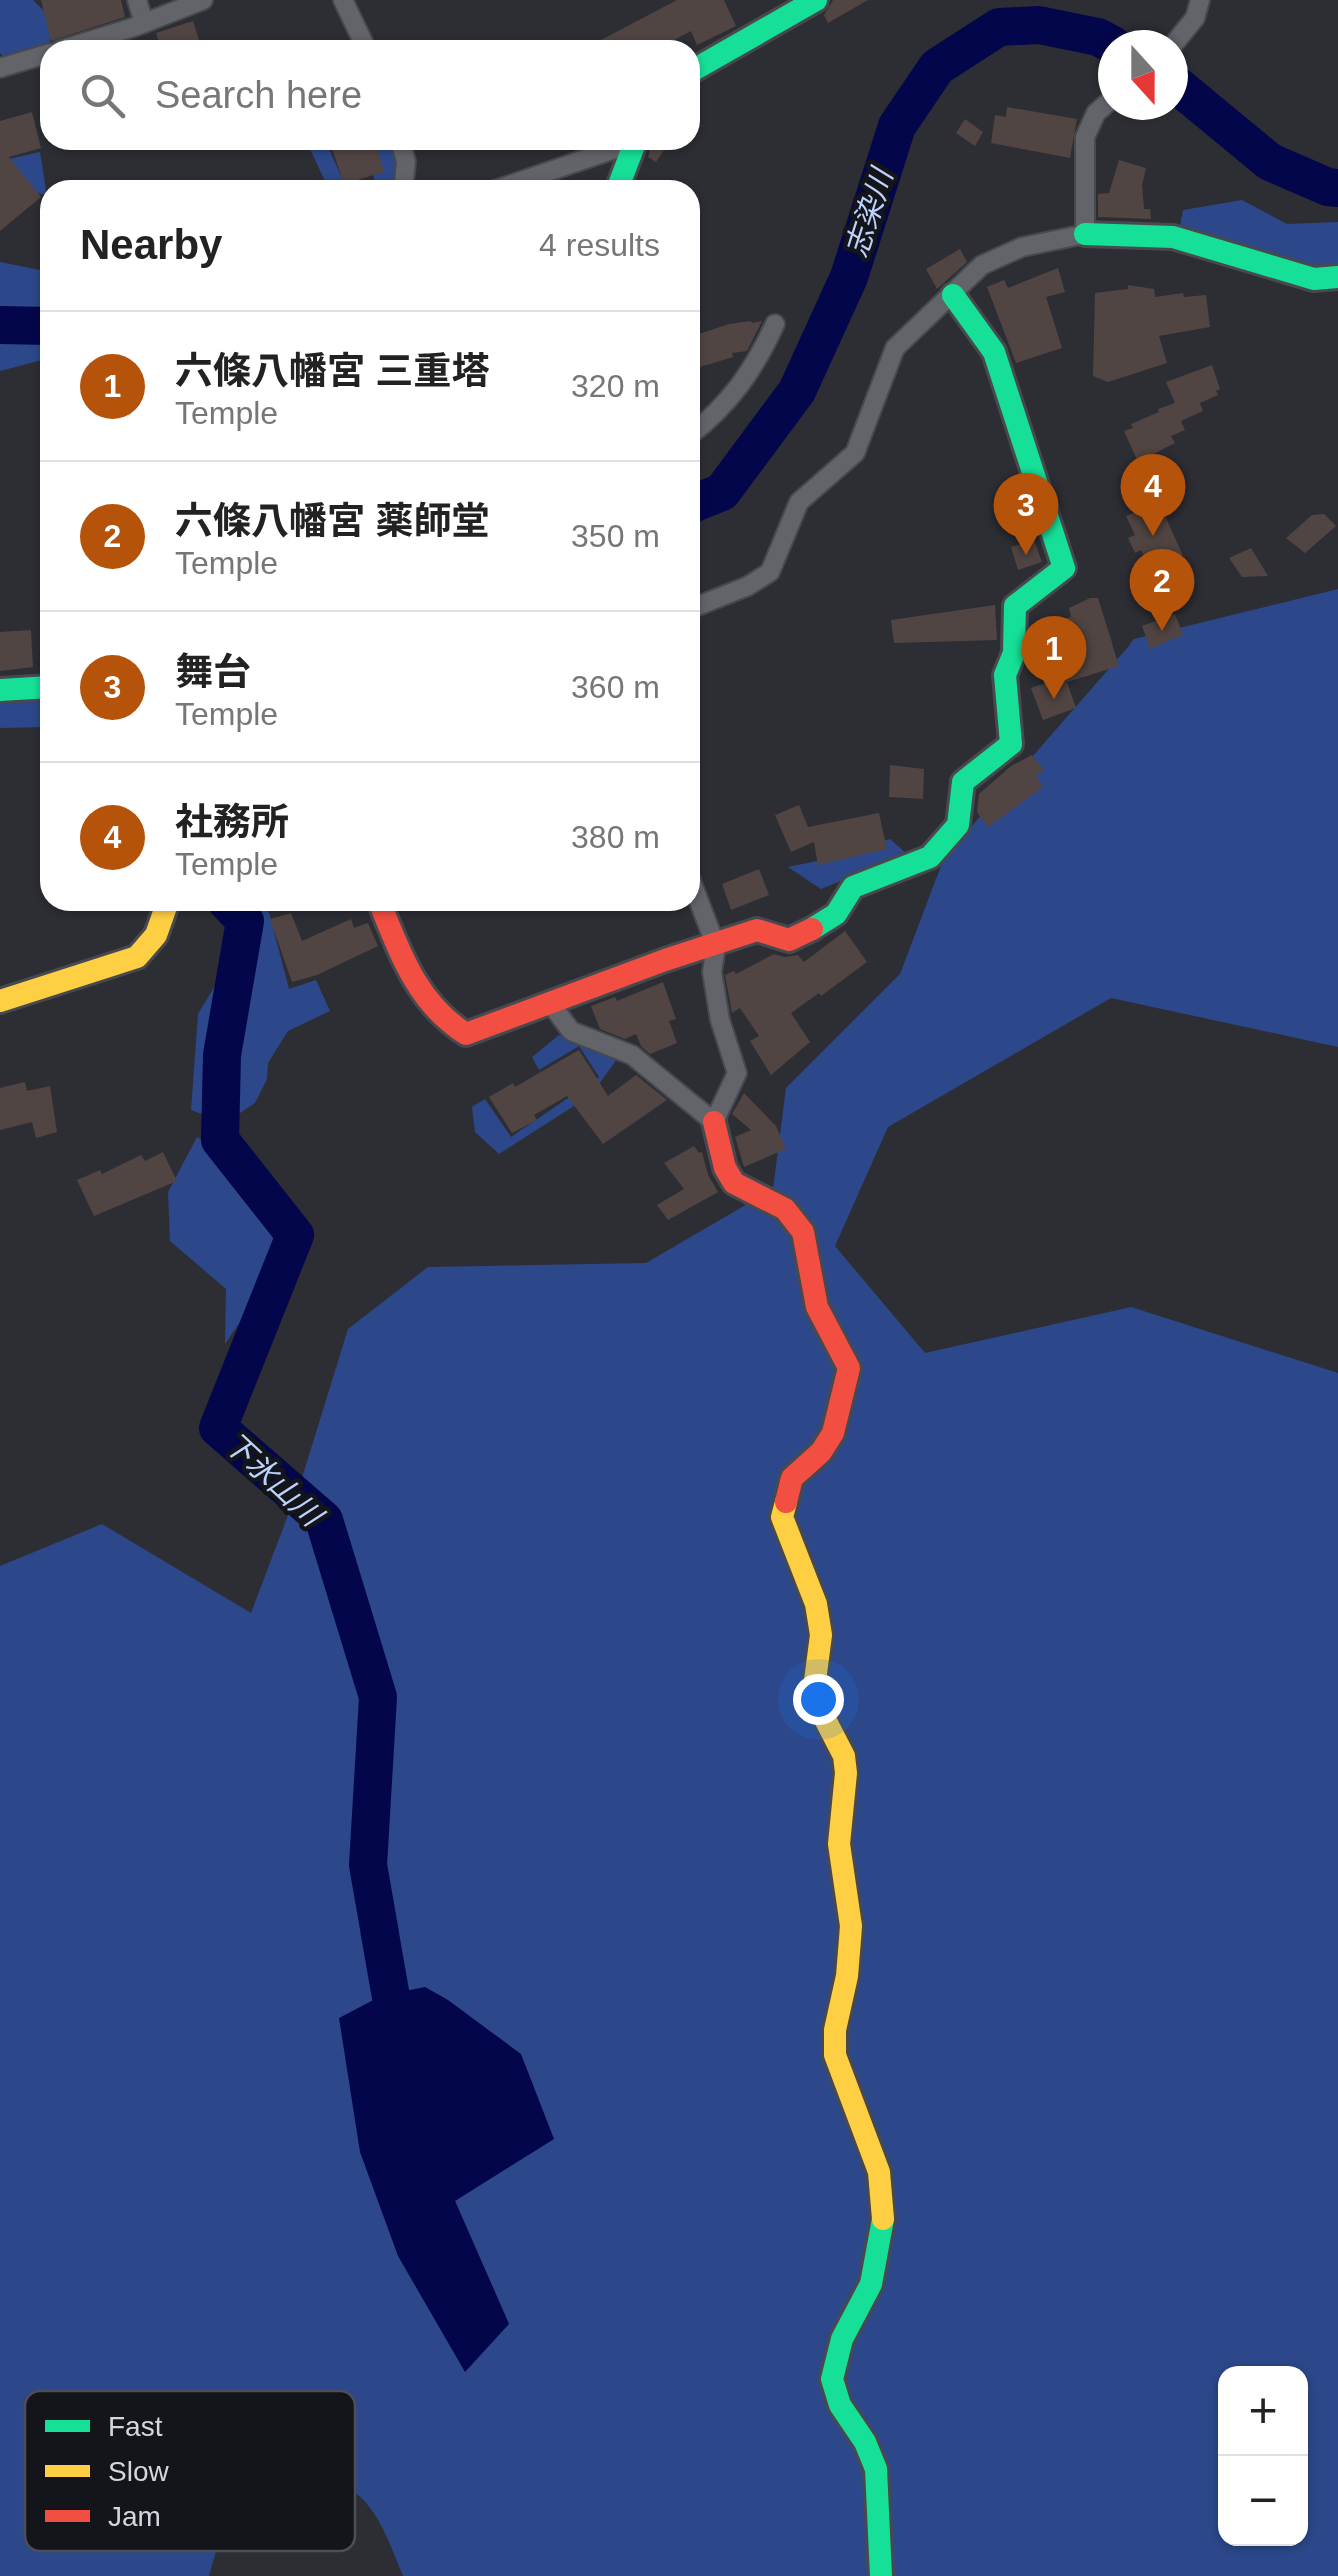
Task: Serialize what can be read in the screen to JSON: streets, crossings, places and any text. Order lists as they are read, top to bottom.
{
  "water": ["志染川", "下氷山川"],
  "legend": ["Fast", "Slow", "Jam"],
  "north": "bottom",
  "page": {
    "search": "Search here",
    "heading": ["Nearby", "4 results"],
    "list": [
      {
        "mark": "1",
        "name": "六條八幡宮 三重塔",
        "note": "Temple",
        "value": "320 m"
      },
      {
        "mark": "2",
        "name": "六條八幡宮 薬師堂",
        "note": "Temple",
        "value": "350 m"
      },
      {
        "mark": "3",
        "name": "舞台",
        "note": "Temple",
        "value": "360 m"
      },
      {
        "mark": "4",
        "name": "社務所",
        "note": "Temple",
        "value": "380 m"
      }
    ],
    "pins": [
      "4",
      "3",
      "2",
      "1"
    ],
    "map_buttons": ["+", "−"]
  }
}
